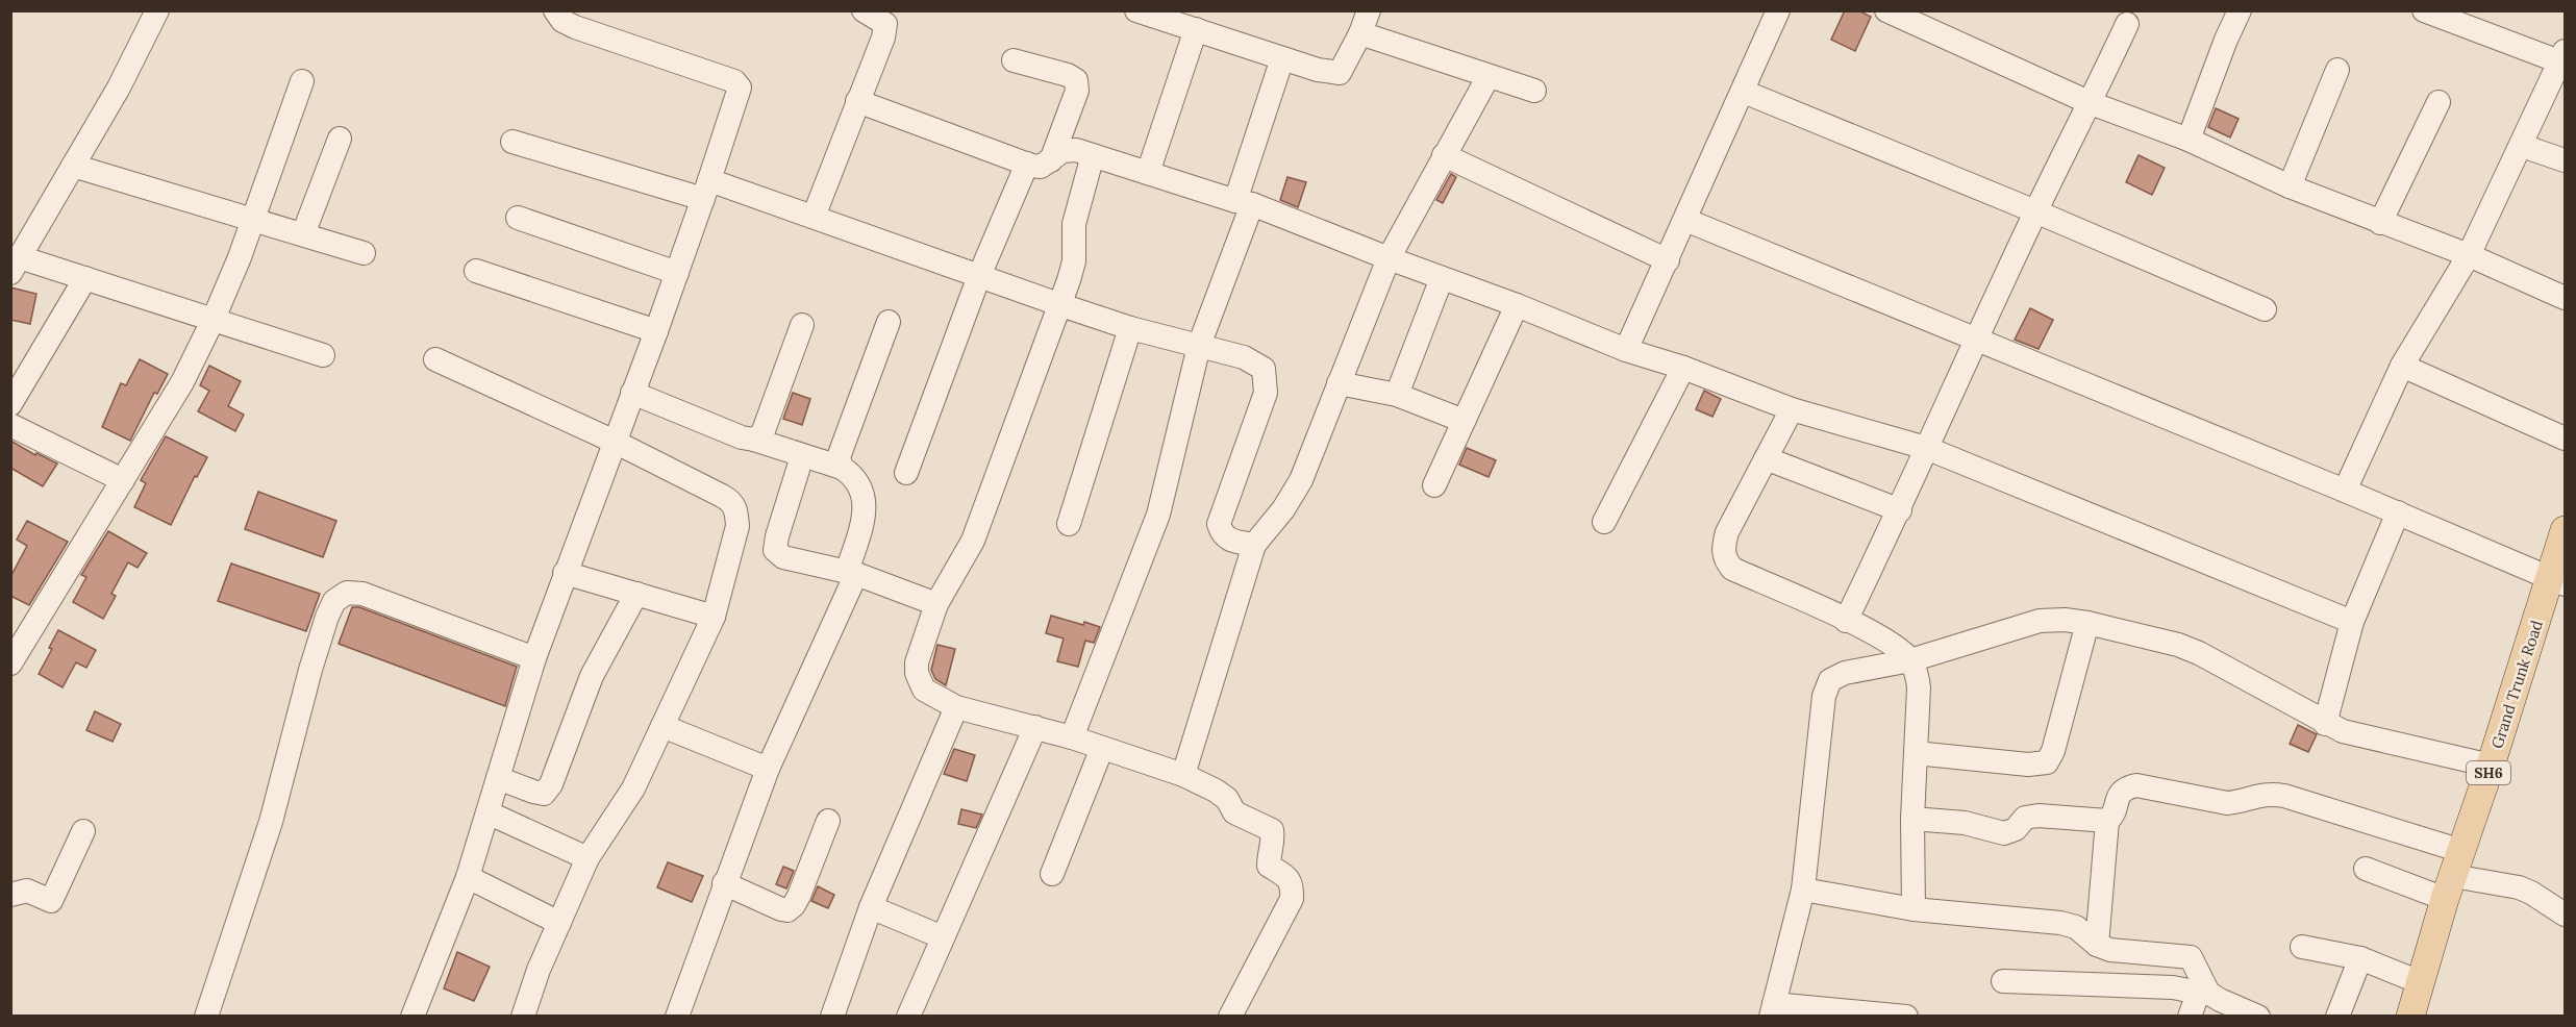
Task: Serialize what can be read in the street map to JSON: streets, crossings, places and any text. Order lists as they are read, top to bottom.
{
  "streets": {
    "main road": ["Grand Trunk Road", "SH6"]
  }
}
